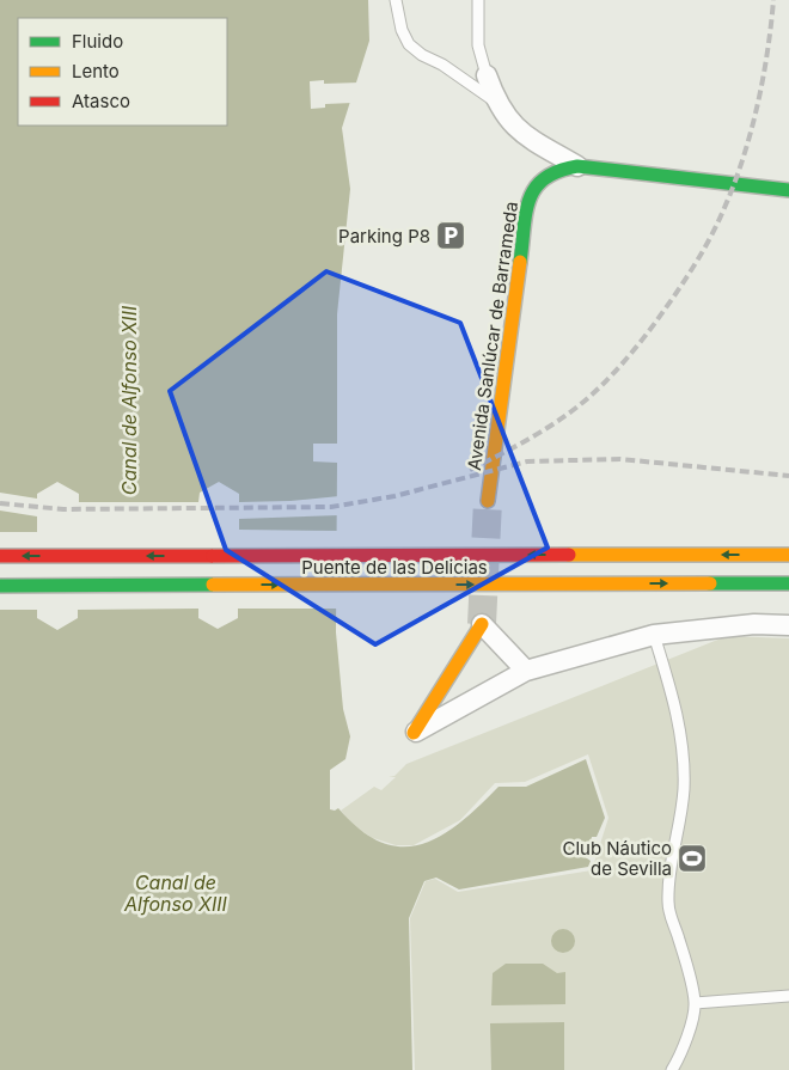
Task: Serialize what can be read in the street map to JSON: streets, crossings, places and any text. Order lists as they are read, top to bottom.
{
  "streets": {
    "main road": ["Avenida Sanlúcar de Barrameda", "Puente de las Delicias"]
  },
  "water": ["Canal de Alfonso XIII"],
  "places": {
    "parking": ["Parking P8"],
    "sports": ["Club Náutico de Sevilla"]
  },
  "legend": ["Fluido", "Lento", "Atasco"]
}
